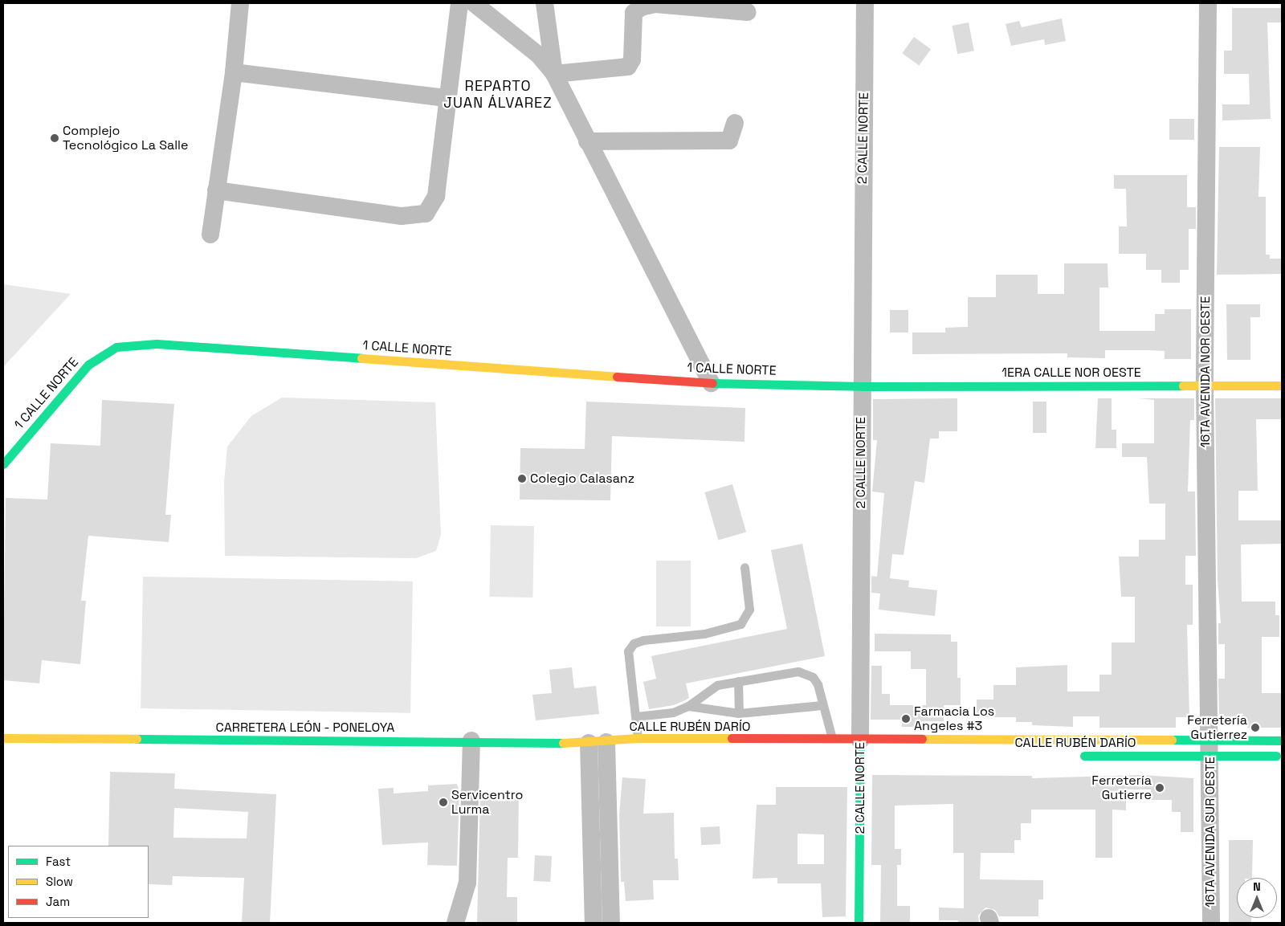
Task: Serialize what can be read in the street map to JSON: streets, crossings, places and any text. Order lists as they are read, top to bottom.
{
  "streets": {
    "street": [
      "2 CALLE NORTE",
      "1 CALLE NORTE",
      "16TA AVENIDA NOR OESTE",
      "1ERA CALLE NOR OESTE",
      "CALLE RUBÉN DARÍO",
      "CARRETERA LEÓN - PONELOYA",
      "16TA AVENIDA SUR OESTE"
    ]
  },
  "crossings": [
    ["2 CALLE NORTE", "1 CALLE NORTE"],
    ["2 CALLE NORTE", "1ERA CALLE NOR OESTE"],
    ["2 CALLE NORTE", "CALLE RUBÉN DARÍO"],
    ["1 CALLE NORTE", "1ERA CALLE NOR OESTE"],
    ["16TA AVENIDA NOR OESTE", "1ERA CALLE NOR OESTE"],
    ["16TA AVENIDA NOR OESTE", "CALLE RUBÉN DARÍO"],
    ["16TA AVENIDA NOR OESTE", "16TA AVENIDA SUR OESTE"],
    ["CALLE RUBÉN DARÍO", "CARRETERA LEÓN - PONELOYA"],
    ["CALLE RUBÉN DARÍO", "16TA AVENIDA SUR OESTE"]
  ],
  "districts": ["REPARTO JUAN ÁLVAREZ"],
  "places": [
    "Complejo Tecnológico La Salle",
    "Colegio Calasanz",
    "Farmacia Los Angeles #3",
    "Ferretería Gutierrez",
    "Ferretería Gutierre",
    "Servicentro Lurma"
  ],
  "legend": ["Fast", "Slow", "Jam"],
  "north": "top"
}
